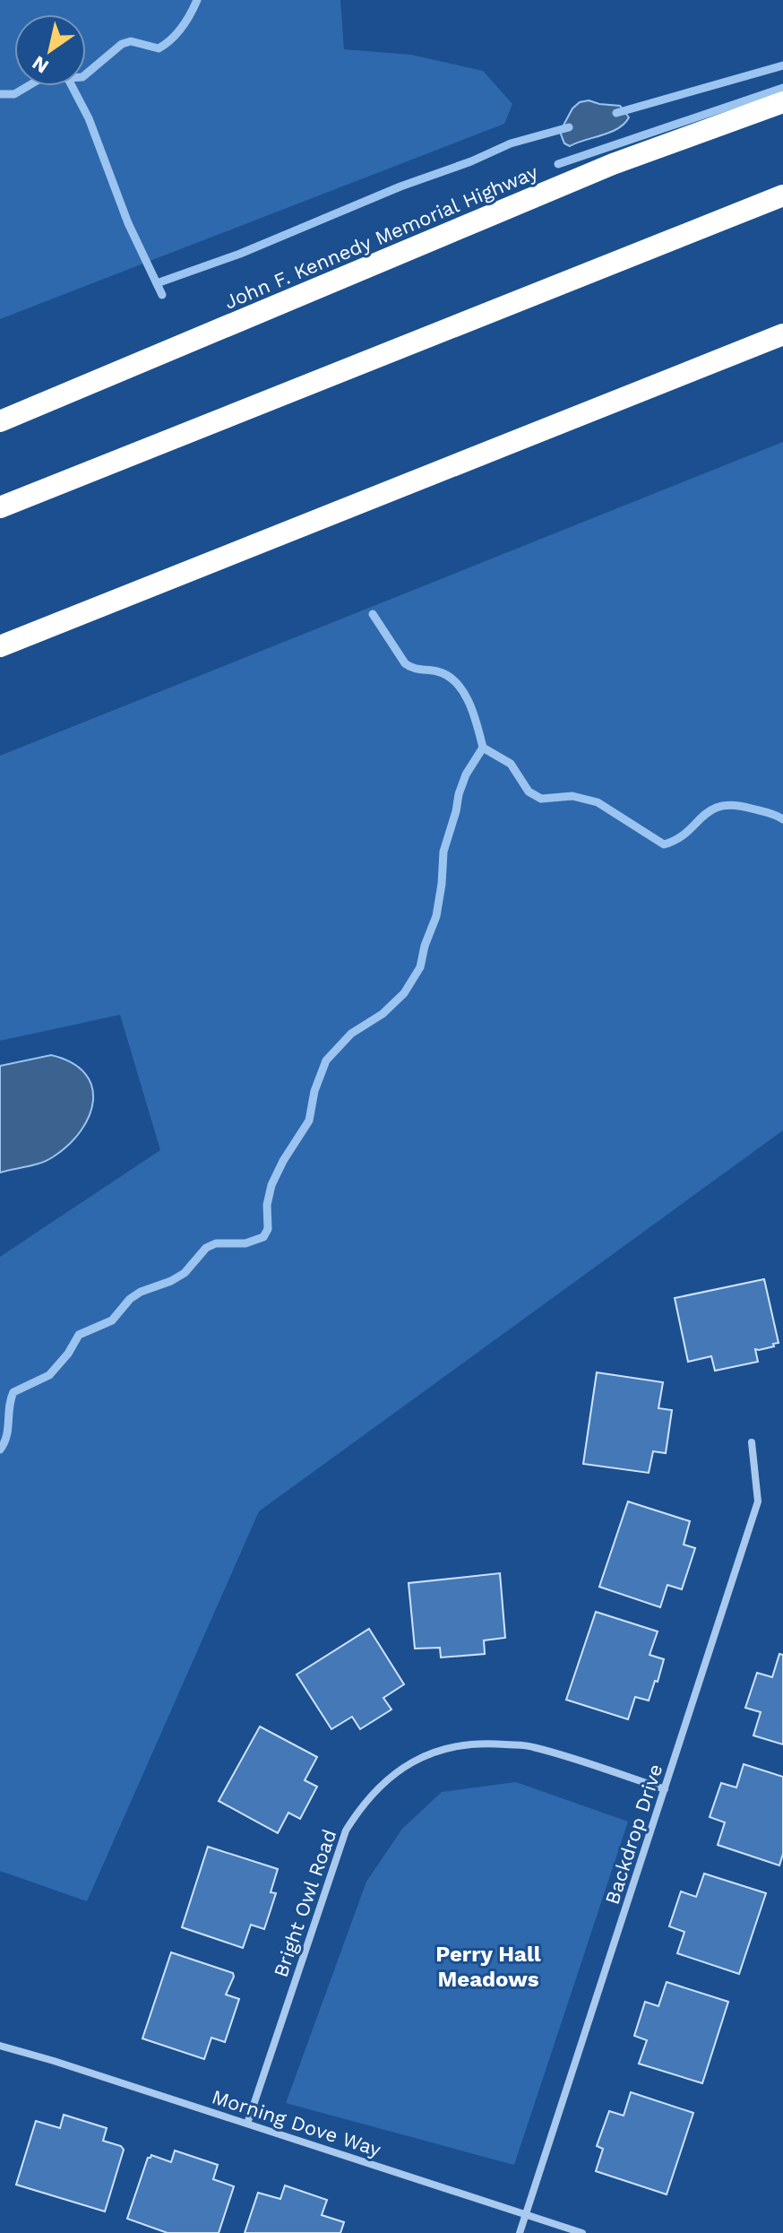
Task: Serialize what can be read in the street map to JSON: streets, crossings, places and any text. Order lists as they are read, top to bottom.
{
  "streets": {
    "highway": ["John F. Kennedy Memorial Highway"],
    "street": ["Backdrop Drive", "Bright Owl Road", "Morning Dove Way"]
  },
  "crossings": [
    ["Backdrop Drive", "Bright Owl Road"],
    ["Backdrop Drive", "Morning Dove Way"],
    ["Bright Owl Road", "Morning Dove Way"]
  ],
  "districts": ["Perry Hall Meadows"],
  "north": "bottom left"
}
